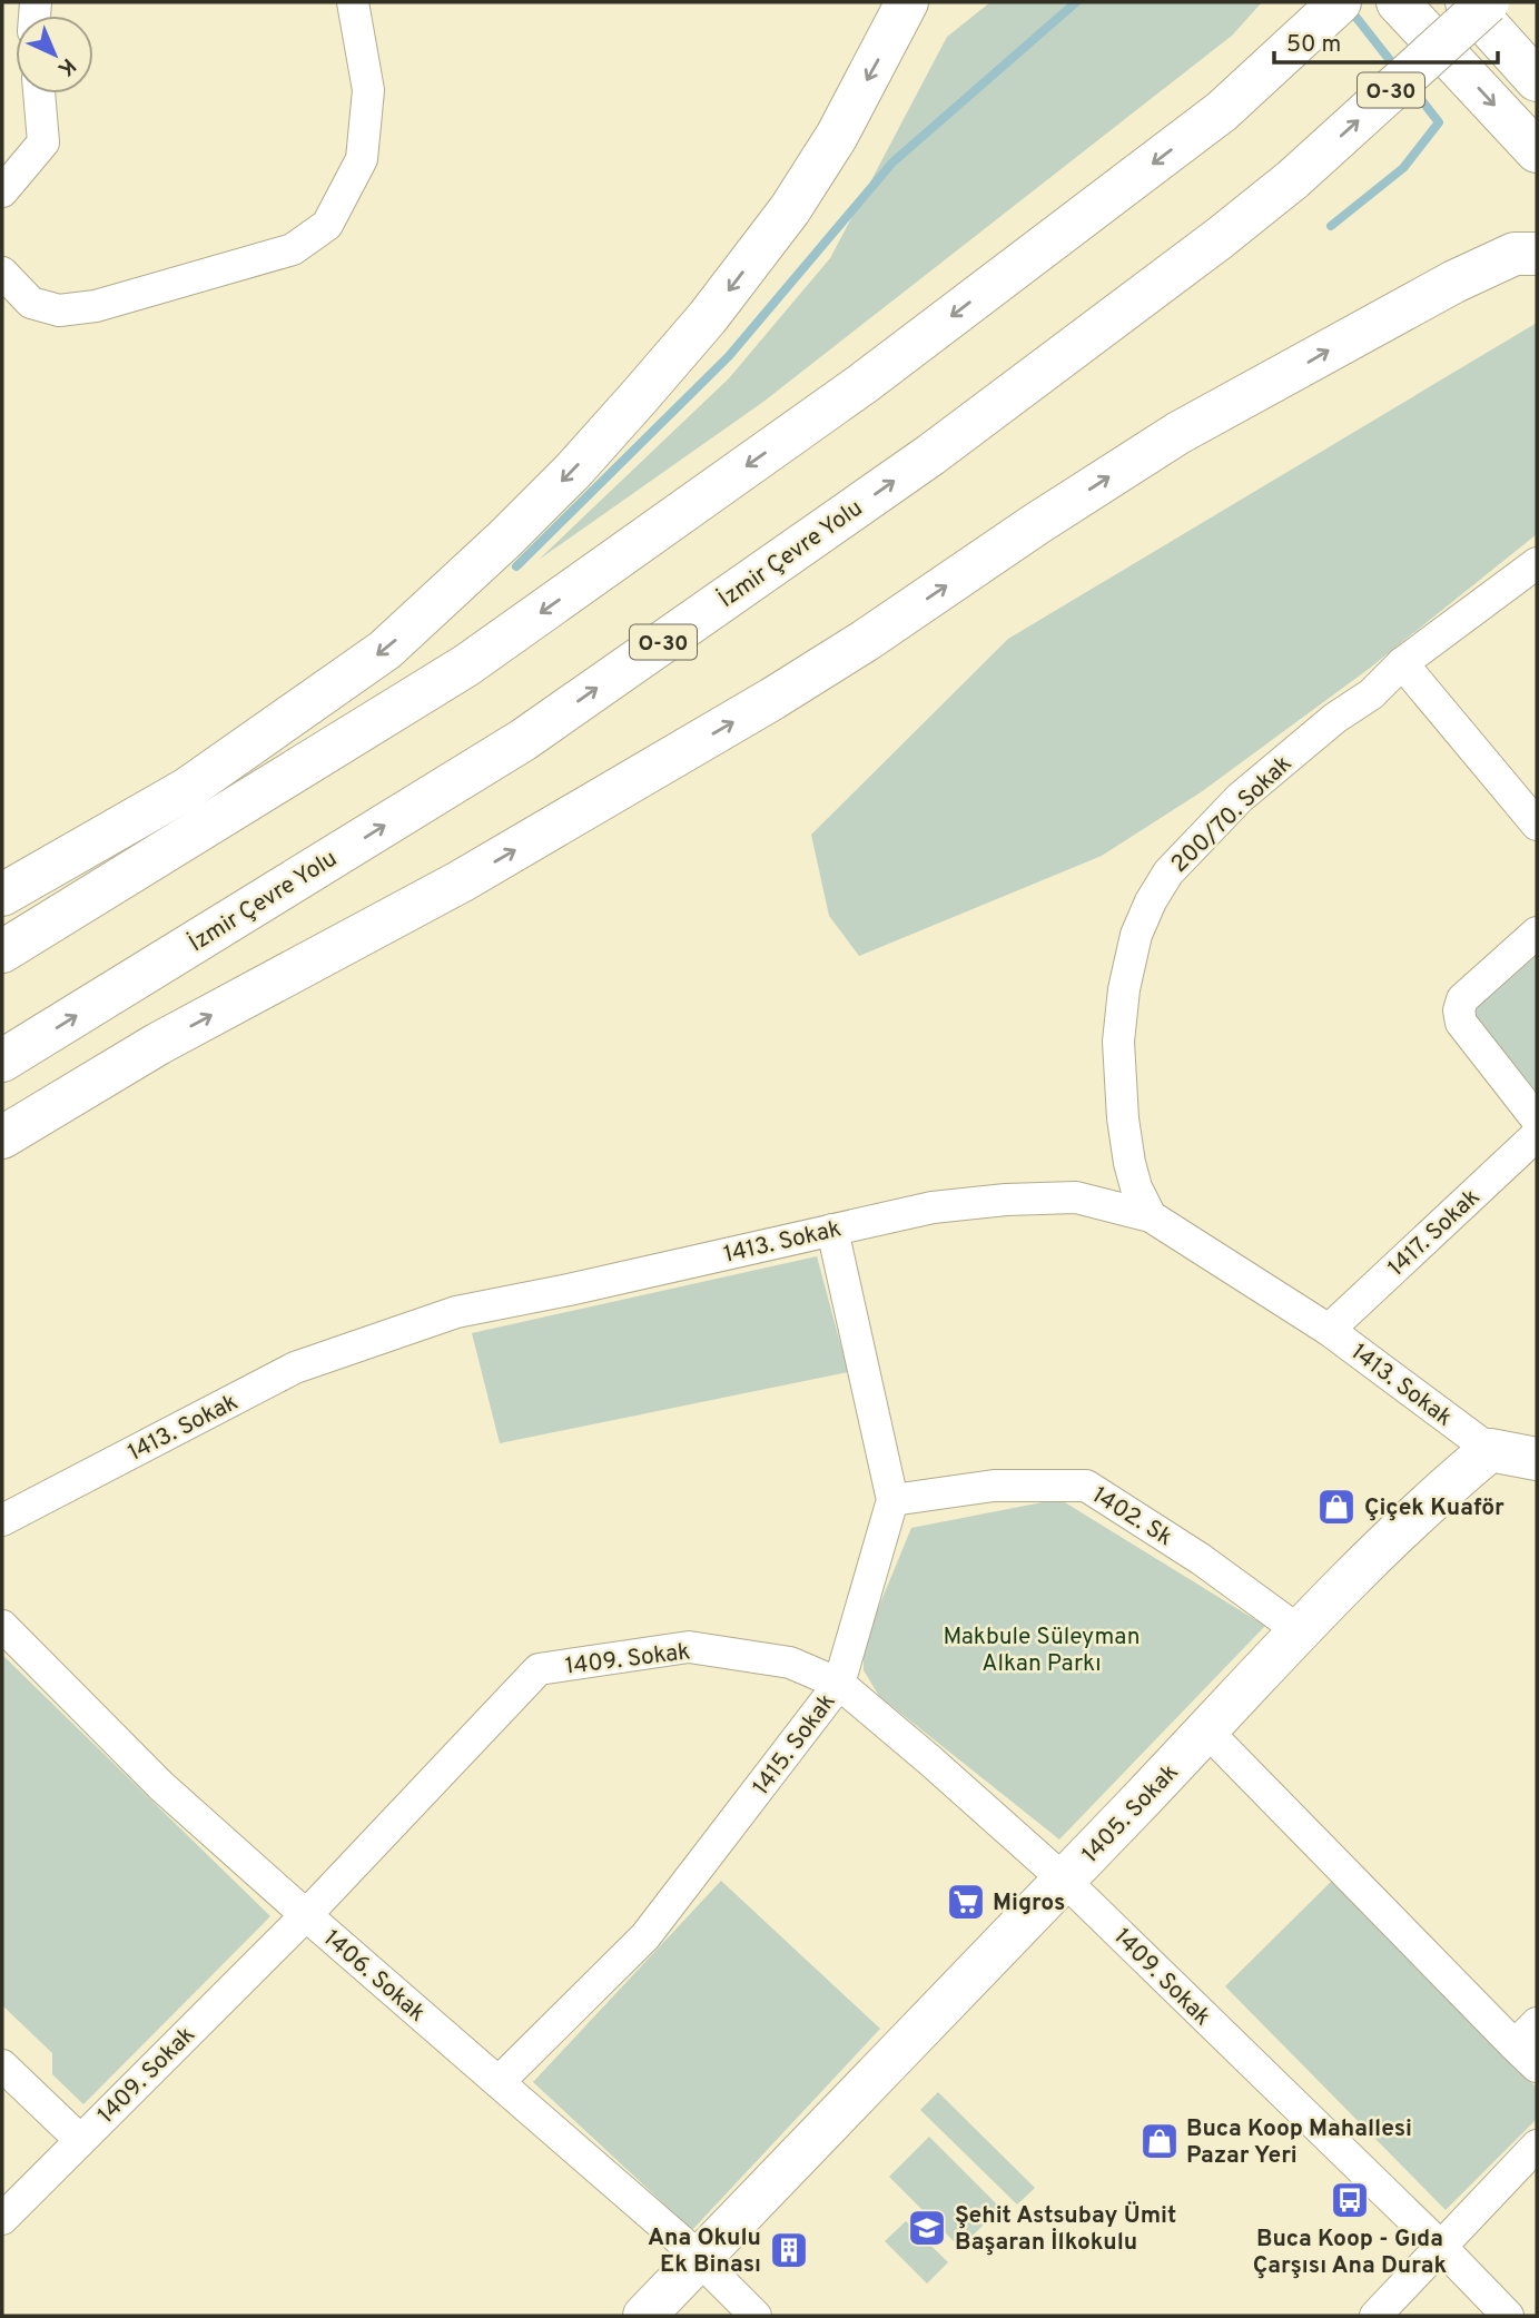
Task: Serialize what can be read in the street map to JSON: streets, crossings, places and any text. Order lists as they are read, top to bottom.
{
  "streets": {
    "main road": [
      "O-30",
      "İzmir Çevre Yolu",
      "1413. Sokak",
      "1405. Sokak"
    ],
    "street": [
      "200/70. Sokak",
      "1417. Sokak",
      "1402. Sk",
      "1409. Sokak",
      "1415. Sokak",
      "1406. Sokak"
    ]
  },
  "crossings": [
    ["200/70. Sokak", "1413. Sokak"],
    ["1417. Sokak", "1413. Sokak"],
    ["1413. Sokak", "1415. Sokak"],
    ["1413. Sokak", "1405. Sokak"],
    ["1402. Sk", "1415. Sokak"],
    ["1402. Sk", "1405. Sokak"],
    ["1409. Sokak", "1415. Sokak"],
    ["1409. Sokak", "1405. Sokak"],
    ["1409. Sokak", "1406. Sokak"],
    ["1415. Sokak", "1406. Sokak"],
    ["1405. Sokak", "1406. Sokak"]
  ],
  "parks": ["Makbule Süleyman Alkan Parkı"],
  "places": {
    "shop": ["Çiçek Kuaför", "Buca Koop Mahallesi Pazar Yeri"],
    "supermarket": ["Migros"],
    "bus stop": ["Buca Koop - Gıda Çarşısı Ana Durak"],
    "school or university": ["Şehit Astsubay Ümit Başaran İlkokulu"],
    "building": ["Ana Okulu Ek Binası"]
  },
  "scale_bar": "50 m",
  "north": "bottom right"
}
